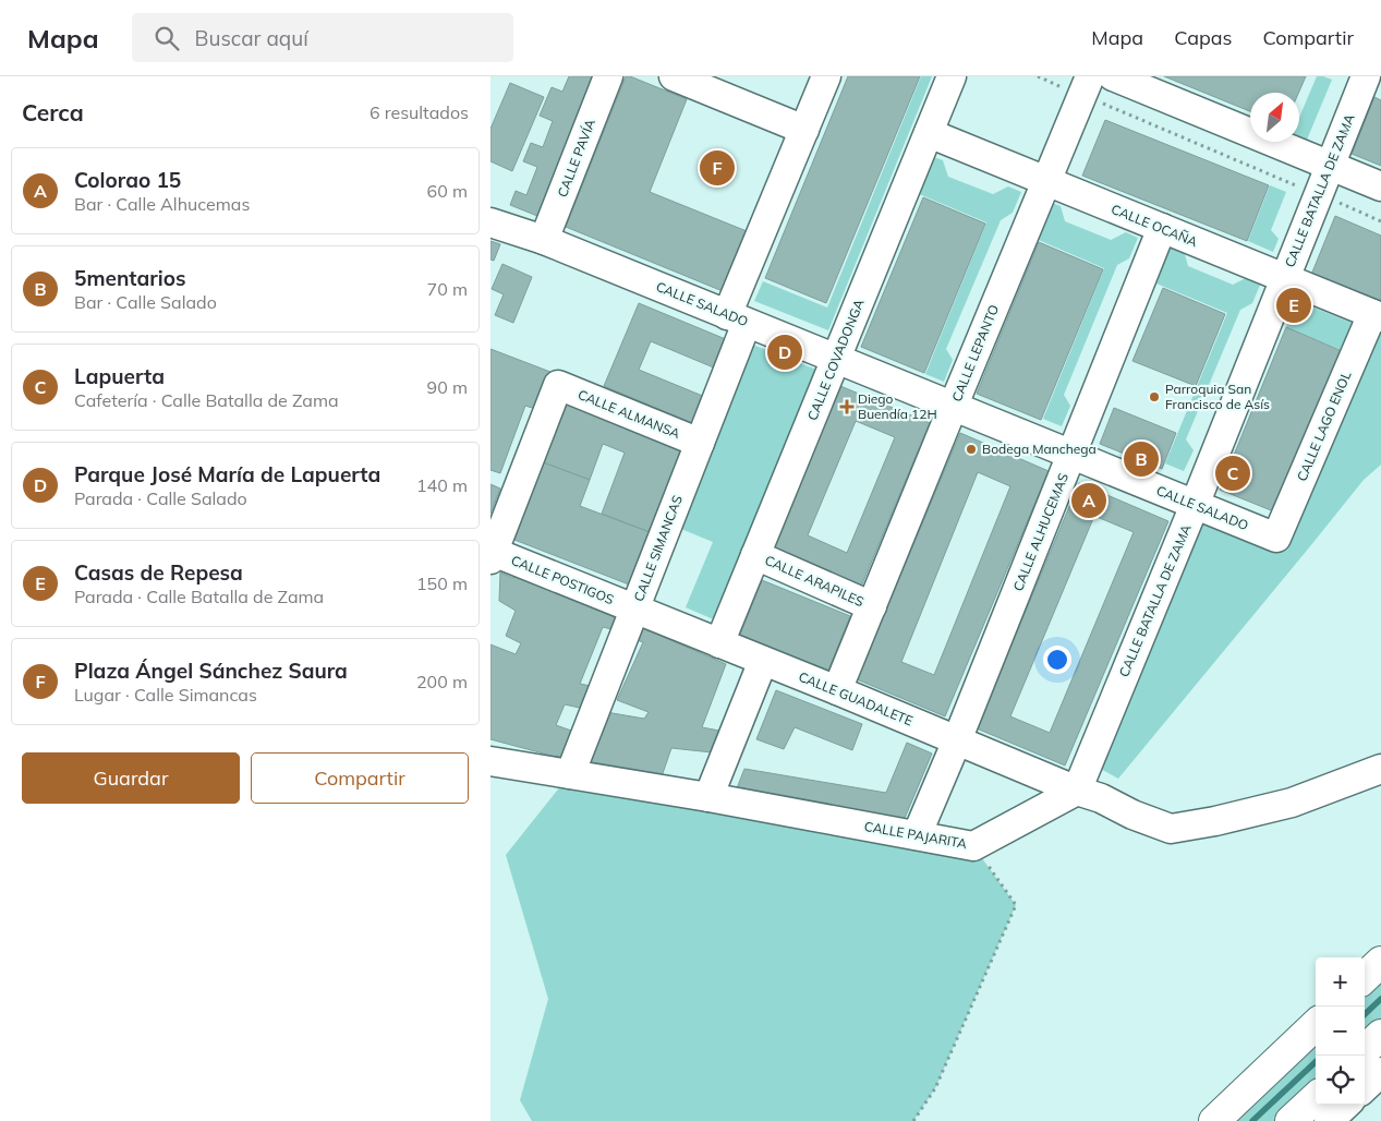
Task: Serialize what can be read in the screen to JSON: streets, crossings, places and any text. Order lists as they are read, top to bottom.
{
  "streets": {
    "street": [
      "CALLE PAVÍA",
      "CALLE BATALLA DE ZAMA",
      "CALLE OCAÑA",
      "CALLE SALADO",
      "CALLE LEPANTO",
      "CALLE COVADONGA",
      "CALLE ALMANSA",
      "CALLE LAGO ENOL",
      "CALLE ALHUCEMAS",
      "CALLE SIMANCAS",
      "CALLE POSTIGOS",
      "CALLE ARAPILES",
      "CALLE GUADALETE",
      "CALLE PAJARITA"
    ]
  },
  "crossings": [
    ["CALLE PAVÍA", "CALLE SALADO"],
    ["CALLE BATALLA DE ZAMA", "CALLE OCAÑA"],
    ["CALLE BATALLA DE ZAMA", "CALLE SALADO"],
    ["CALLE BATALLA DE ZAMA", "CALLE GUADALETE"],
    ["CALLE BATALLA DE ZAMA", "CALLE PAJARITA"],
    ["CALLE OCAÑA", "CALLE LEPANTO"],
    ["CALLE OCAÑA", "CALLE COVADONGA"],
    ["CALLE OCAÑA", "CALLE LAGO ENOL"],
    ["CALLE OCAÑA", "CALLE ALHUCEMAS"],
    ["CALLE SALADO", "CALLE LEPANTO"],
    ["CALLE SALADO", "CALLE COVADONGA"],
    ["CALLE SALADO", "CALLE LAGO ENOL"],
    ["CALLE SALADO", "CALLE ALHUCEMAS"],
    ["CALLE SALADO", "CALLE SIMANCAS"],
    ["CALLE LEPANTO", "CALLE ARAPILES"],
    ["CALLE LEPANTO", "CALLE GUADALETE"],
    ["CALLE COVADONGA", "CALLE ARAPILES"],
    ["CALLE COVADONGA", "CALLE GUADALETE"],
    ["CALLE ALMANSA", "CALLE SIMANCAS"],
    ["CALLE ALMANSA", "CALLE POSTIGOS"],
    ["CALLE ALHUCEMAS", "CALLE GUADALETE"],
    ["CALLE ALHUCEMAS", "CALLE PAJARITA"],
    ["CALLE SIMANCAS", "CALLE POSTIGOS"],
    ["CALLE SIMANCAS", "CALLE GUADALETE"],
    ["CALLE SIMANCAS", "CALLE PAJARITA"],
    ["CALLE POSTIGOS", "CALLE GUADALETE"],
    ["CALLE GUADALETE", "CALLE PAJARITA"]
  ],
  "places": {
    "other": ["Parroquia San Francisco de Asís", "Bodega Manchega"],
    "health": ["Diego Buendía 12H"]
  },
  "north": "top right",
  "page": {
    "header": "Mapa",
    "search": "Buscar aquí",
    "nav": ["Mapa", "Capas", "Compartir"],
    "heading": ["Cerca", "6 resultados"],
    "list": [
      {
        "mark": "A",
        "name": "Colorao 15",
        "note": "Bar · Calle Alhucemas",
        "value": "60 m"
      },
      {
        "mark": "B",
        "name": "5mentarios",
        "note": "Bar · Calle Salado",
        "value": "70 m"
      },
      {
        "mark": "C",
        "name": "Lapuerta",
        "note": "Cafetería · Calle Batalla de Zama",
        "value": "90 m"
      },
      {
        "mark": "D",
        "name": "Parque José María de Lapuerta",
        "note": "Parada · Calle Salado",
        "value": "140 m"
      },
      {
        "mark": "E",
        "name": "Casas de Repesa",
        "note": "Parada · Calle Batalla de Zama",
        "value": "150 m"
      },
      {
        "mark": "F",
        "name": "Plaza Ángel Sánchez Saura",
        "note": "Lugar · Calle Simancas",
        "value": "200 m"
      }
    ],
    "pins": [
      "F",
      "E",
      "D",
      "B",
      "C",
      "A"
    ],
    "buttons": ["Guardar", "Compartir"],
    "map_buttons": ["+", "−"]
  }
}
